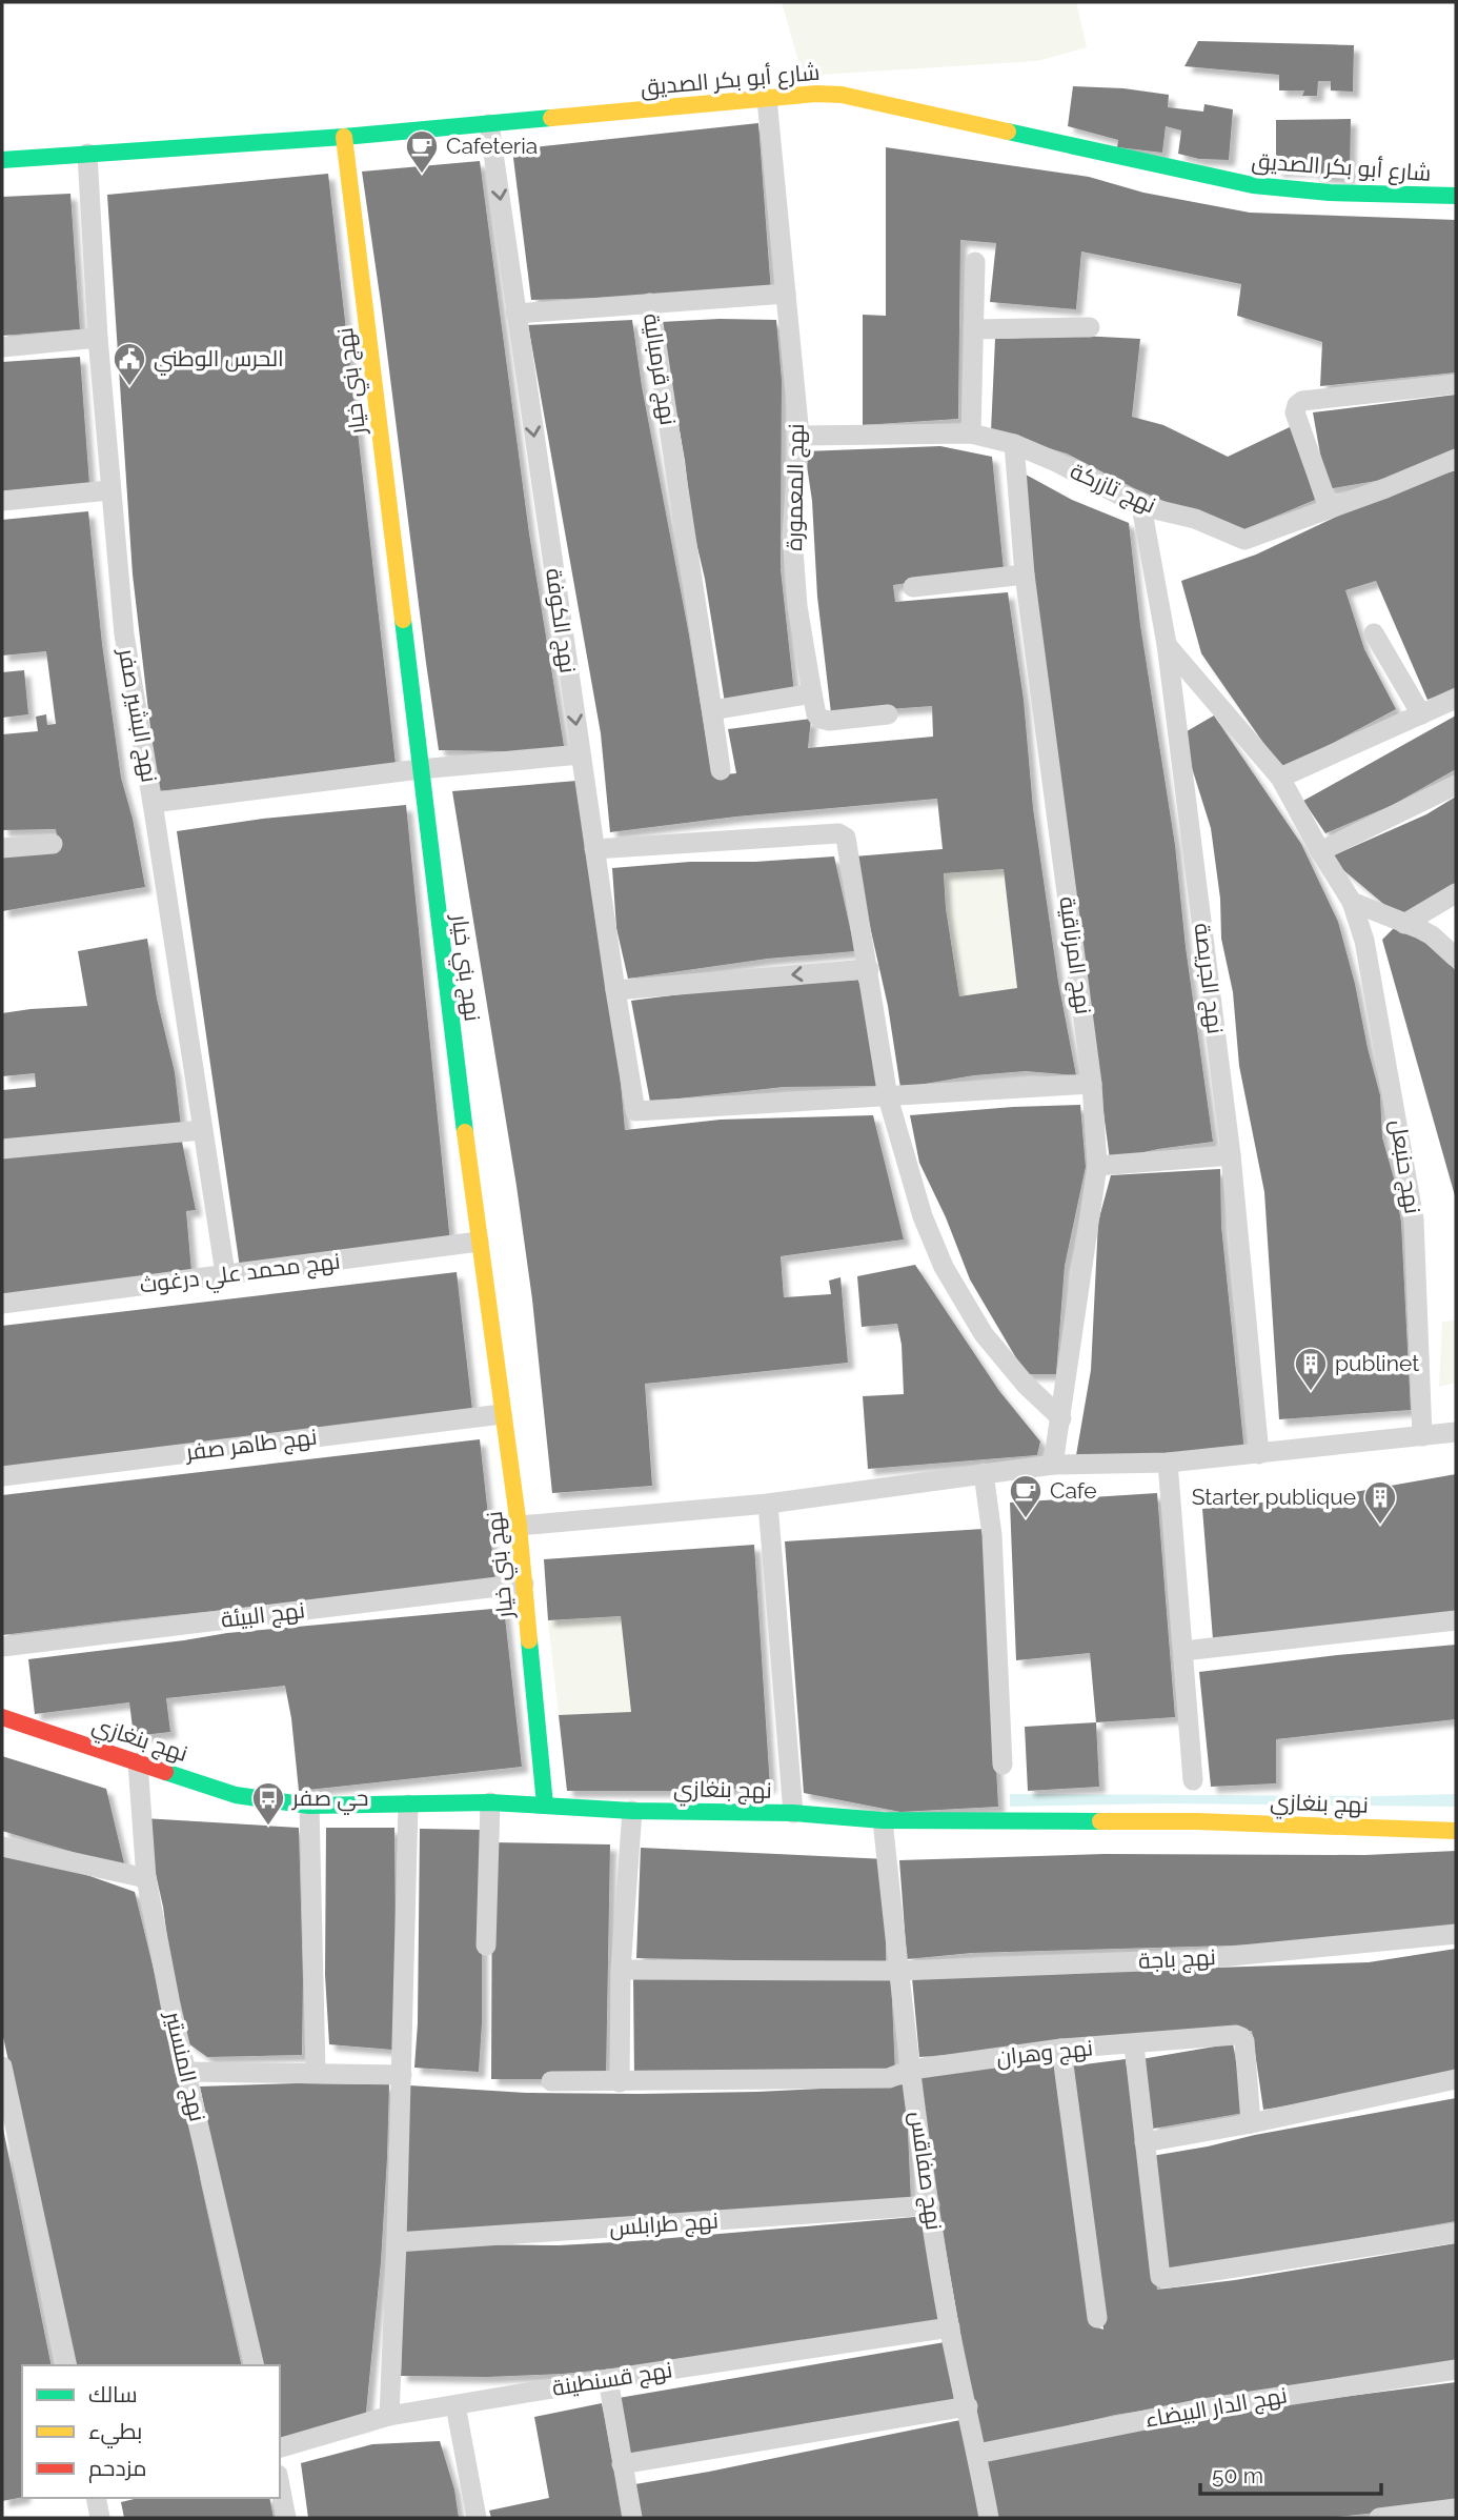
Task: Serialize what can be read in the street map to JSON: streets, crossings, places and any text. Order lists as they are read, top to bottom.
{
  "streets": {
    "street": [
      "شارع أبو بكر الصديق",
      "نهج قرمبالية",
      "نهج بني خيار",
      "نهج المعمورة",
      "نهج تازركة",
      "نهج الكوفة",
      "نهج البشير صفر",
      "نهج المرناقية",
      "نهج الجريصة",
      "نهج حنبعل",
      "نهج محمد علي درغوث",
      "نهج طاهر صفر",
      "نهج البيئة",
      "نهج بنغازي",
      "نهج باجة",
      "نهج وهران",
      "نهج المنستير",
      "نهج صفاقس",
      "نهج طرابلس",
      "نهج قسنطينة",
      "نهج الدار البيضاء"
    ]
  },
  "crossings": [
    ["شارع أبو بكر الصديق", "نهج بني خيار"],
    ["شارع أبو بكر الصديق", "نهج المعمورة"],
    ["شارع أبو بكر الصديق", "نهج الكوفة"],
    ["شارع أبو بكر الصديق", "نهج البشير صفر"],
    ["نهج بني خيار", "نهج محمد علي درغوث"],
    ["نهج بني خيار", "نهج طاهر صفر"],
    ["نهج بني خيار", "نهج البيئة"],
    ["نهج بني خيار", "نهج بنغازي"],
    ["نهج المعمورة", "نهج تازركة"],
    ["نهج تازركة", "نهج المرناقية"],
    ["نهج تازركة", "نهج الجريصة"],
    ["نهج البشير صفر", "نهج محمد علي درغوث"],
    ["نهج الجريصة", "نهج حنبعل"],
    ["نهج بنغازي", "نهج المنستير"],
    ["نهج بنغازي", "نهج صفاقس"],
    ["نهج باجة", "نهج صفاقس"],
    ["نهج وهران", "نهج صفاقس"],
    ["نهج صفاقس", "نهج طرابلس"],
    ["نهج صفاقس", "نهج قسنطينة"],
    ["نهج صفاقس", "نهج الدار البيضاء"]
  ],
  "one_way": ["نهج الكوفة"],
  "places": {
    "cafe": ["Cafeteria", "Cafe"],
    "public building": ["الحرس الوطني"],
    "building": ["publinet", "Starter publique"],
    "bus stop": ["حي صفر"]
  },
  "legend": ["سالك", "بطيء", "مزدحم"],
  "scale_bar": "50 m"
}
